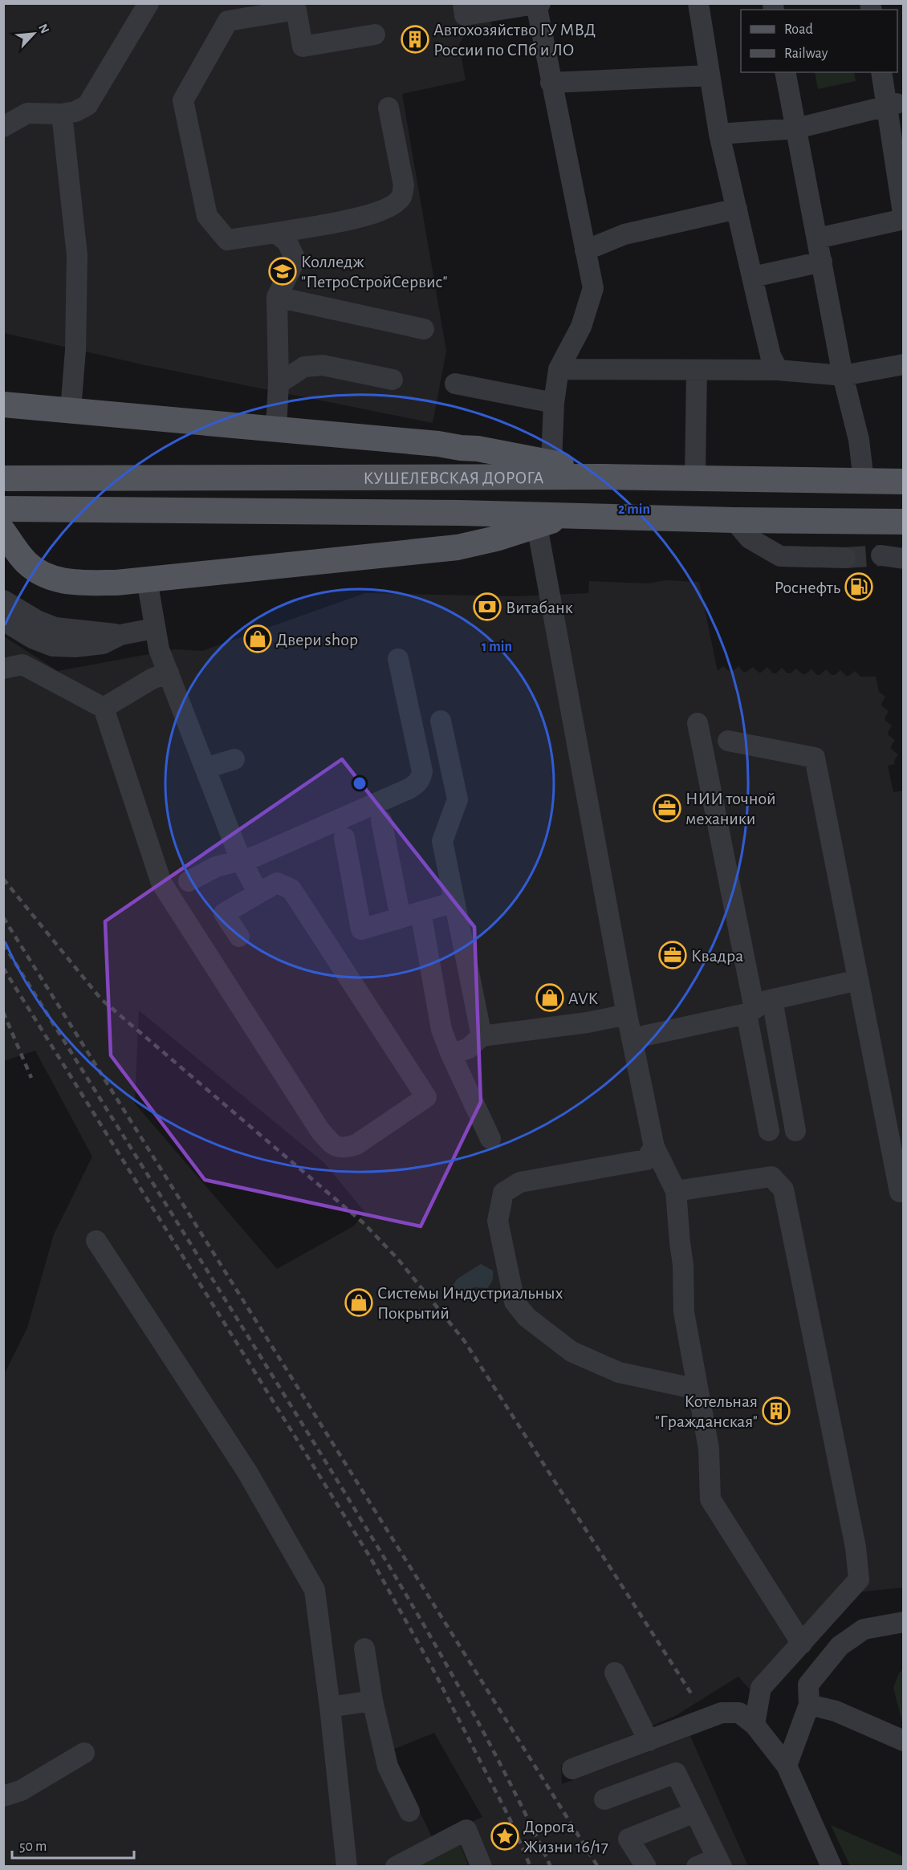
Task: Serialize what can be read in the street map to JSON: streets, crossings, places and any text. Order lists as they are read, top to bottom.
{
  "streets": {
    "main road": ["КУШЕЛЕВСКАЯ ДОРОГА"]
  },
  "places": {
    "building": ["Автохозяйство ГУ МВД России по СПб и ЛО", "Котельная \"Гражданская\""],
    "school or university": ["Колледж \"ПетроСтройСервис\""],
    "fuel station": ["Роснефть"],
    "bank": ["Витабанк"],
    "shop": ["Двери shop", "AVK", "Системы Индустриальных Покрытий"],
    "office": ["НИИ точной механики", "Квадра"],
    "place": ["Дорога Жизни 16/17"]
  },
  "legend": ["Road", "Railway"],
  "scale_bar": "50 m",
  "north": "top right",
  "rings": ["2 min", "1 min"]
}
